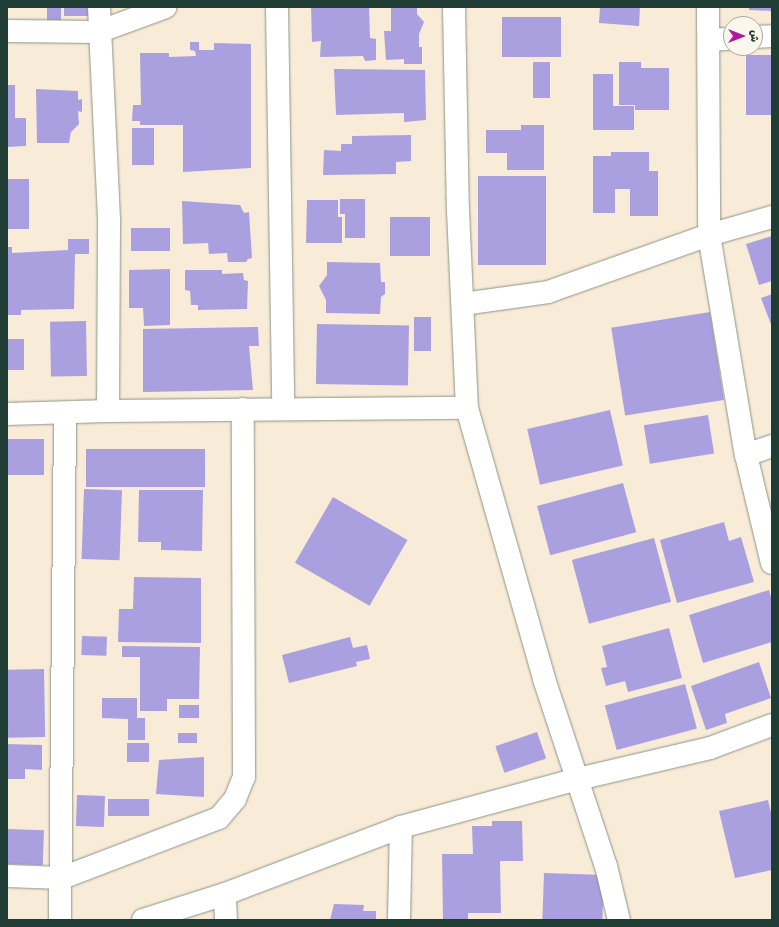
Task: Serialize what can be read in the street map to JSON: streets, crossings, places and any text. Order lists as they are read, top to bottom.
{
  "north": "right"
}
